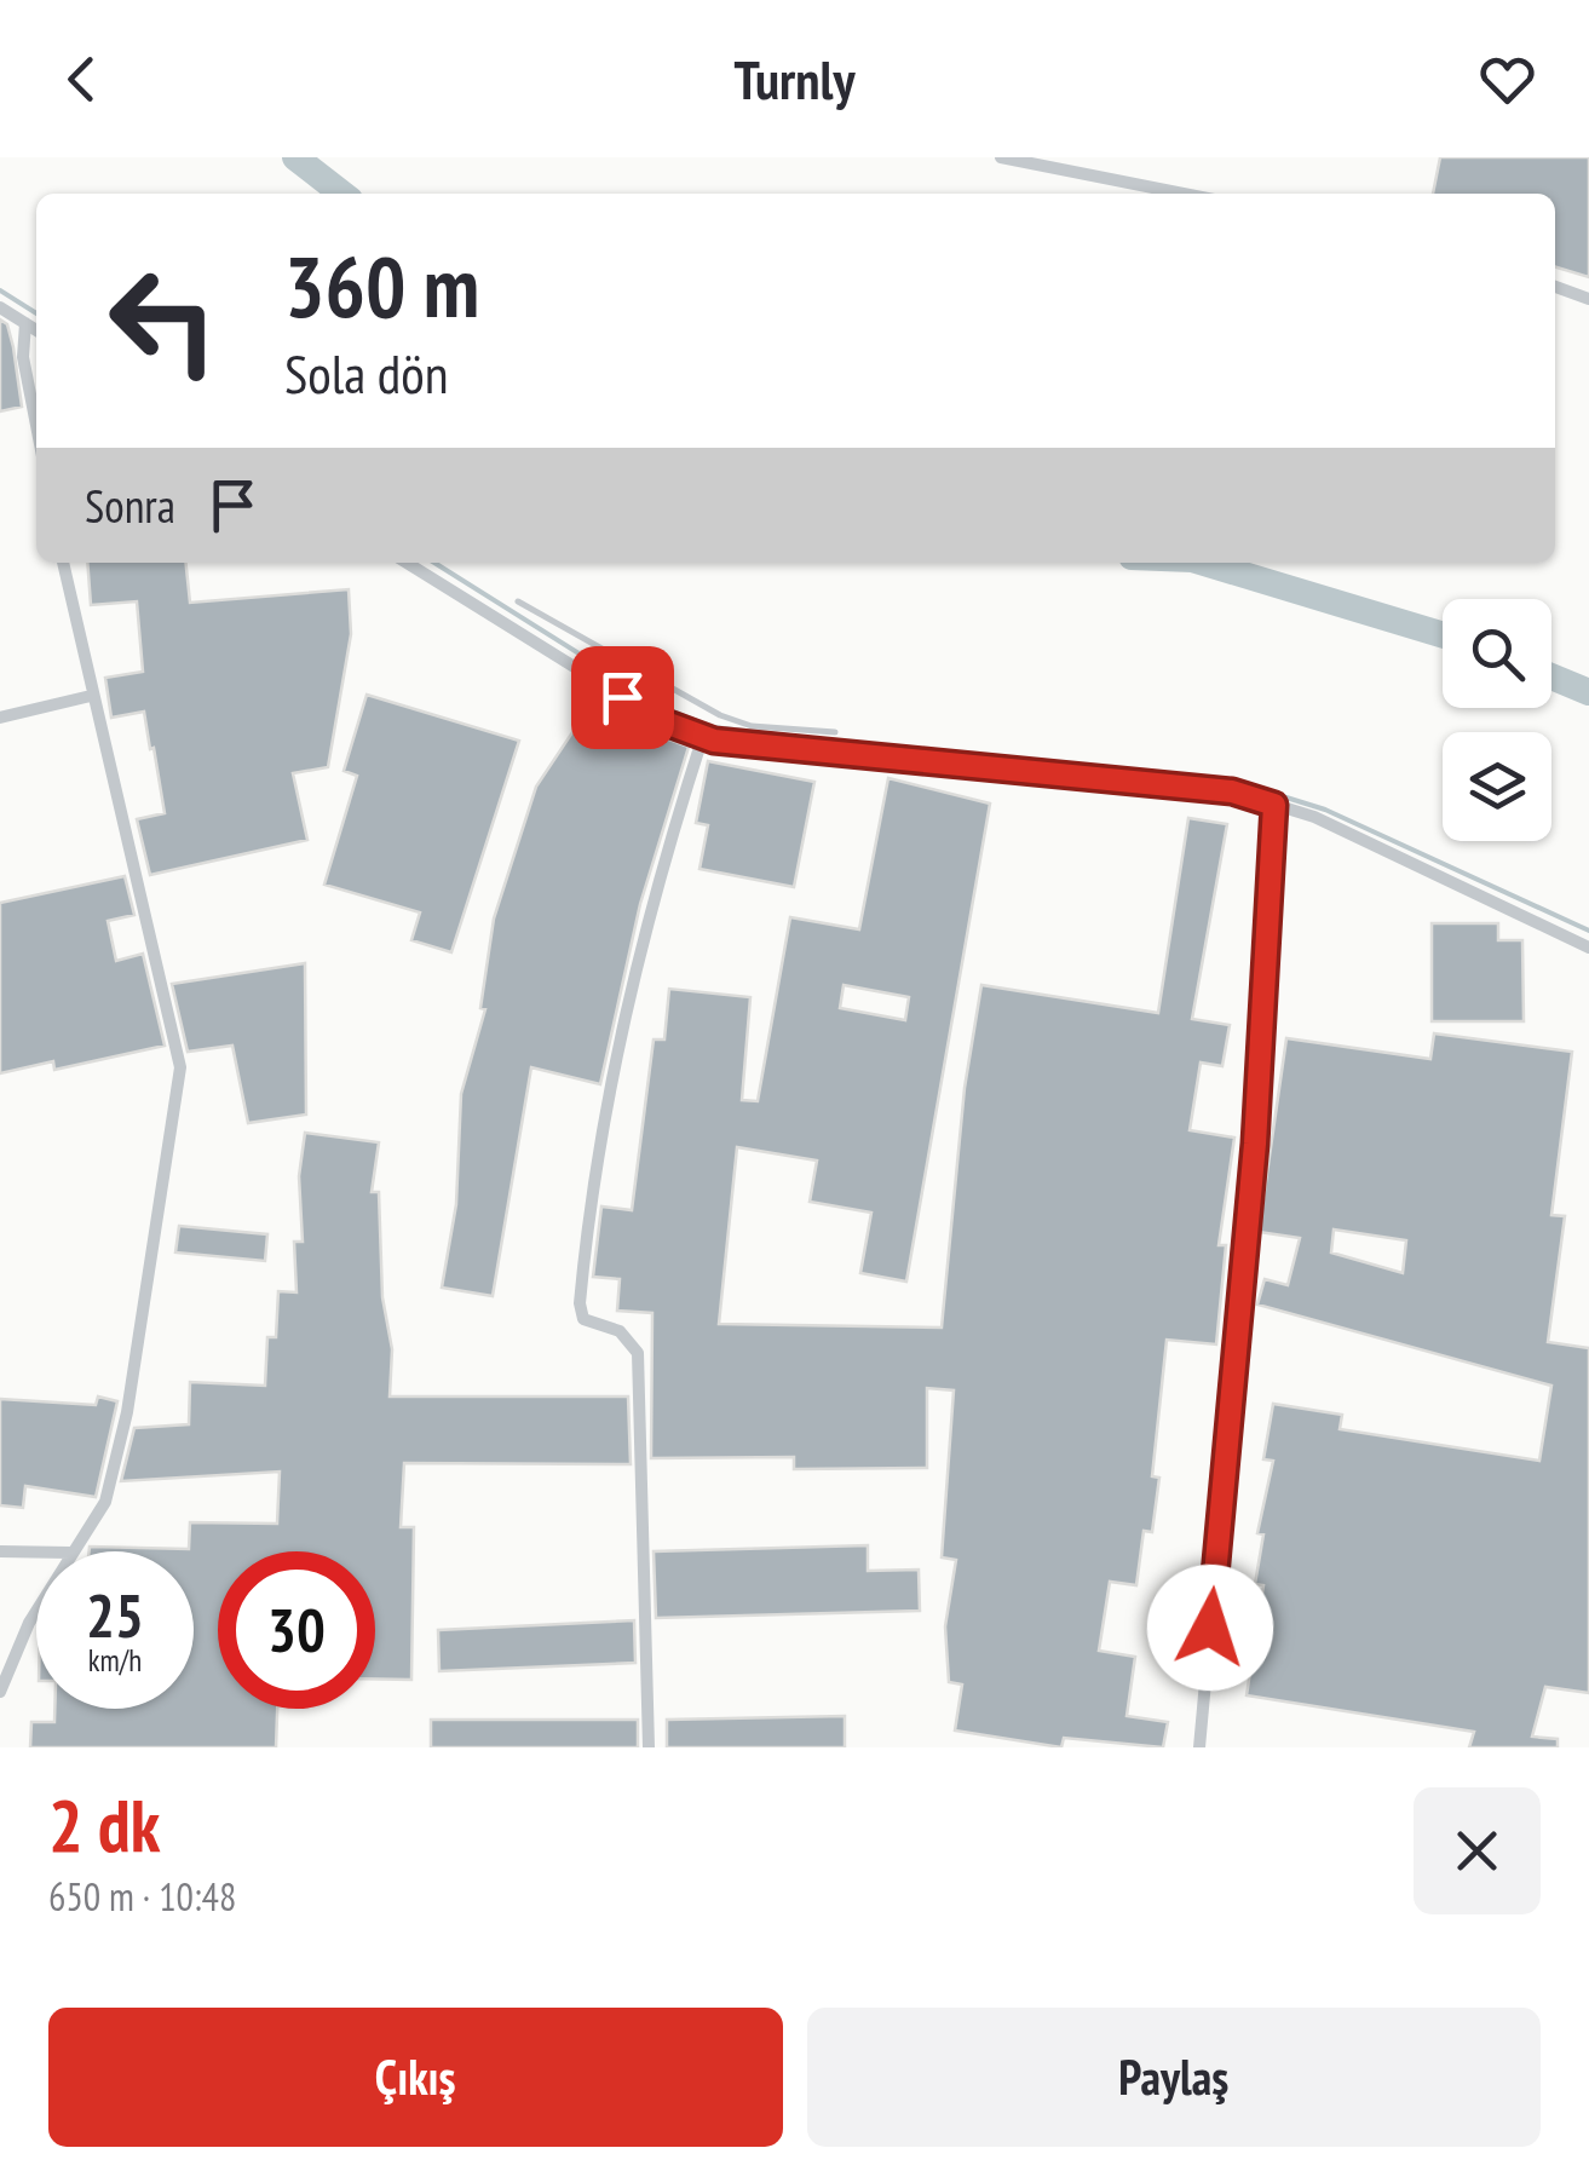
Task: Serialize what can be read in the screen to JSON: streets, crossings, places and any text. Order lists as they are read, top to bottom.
{
  "page": {
    "header": "Turnly",
    "turn": ["360 m", "Sola dön"],
    "then": "Sonra",
    "speed": "25 km/h",
    "limit": "30",
    "heading": ["2 dk", "650 m · 10:48"],
    "buttons": ["Çıkış", "Paylaş"]
  }
}
